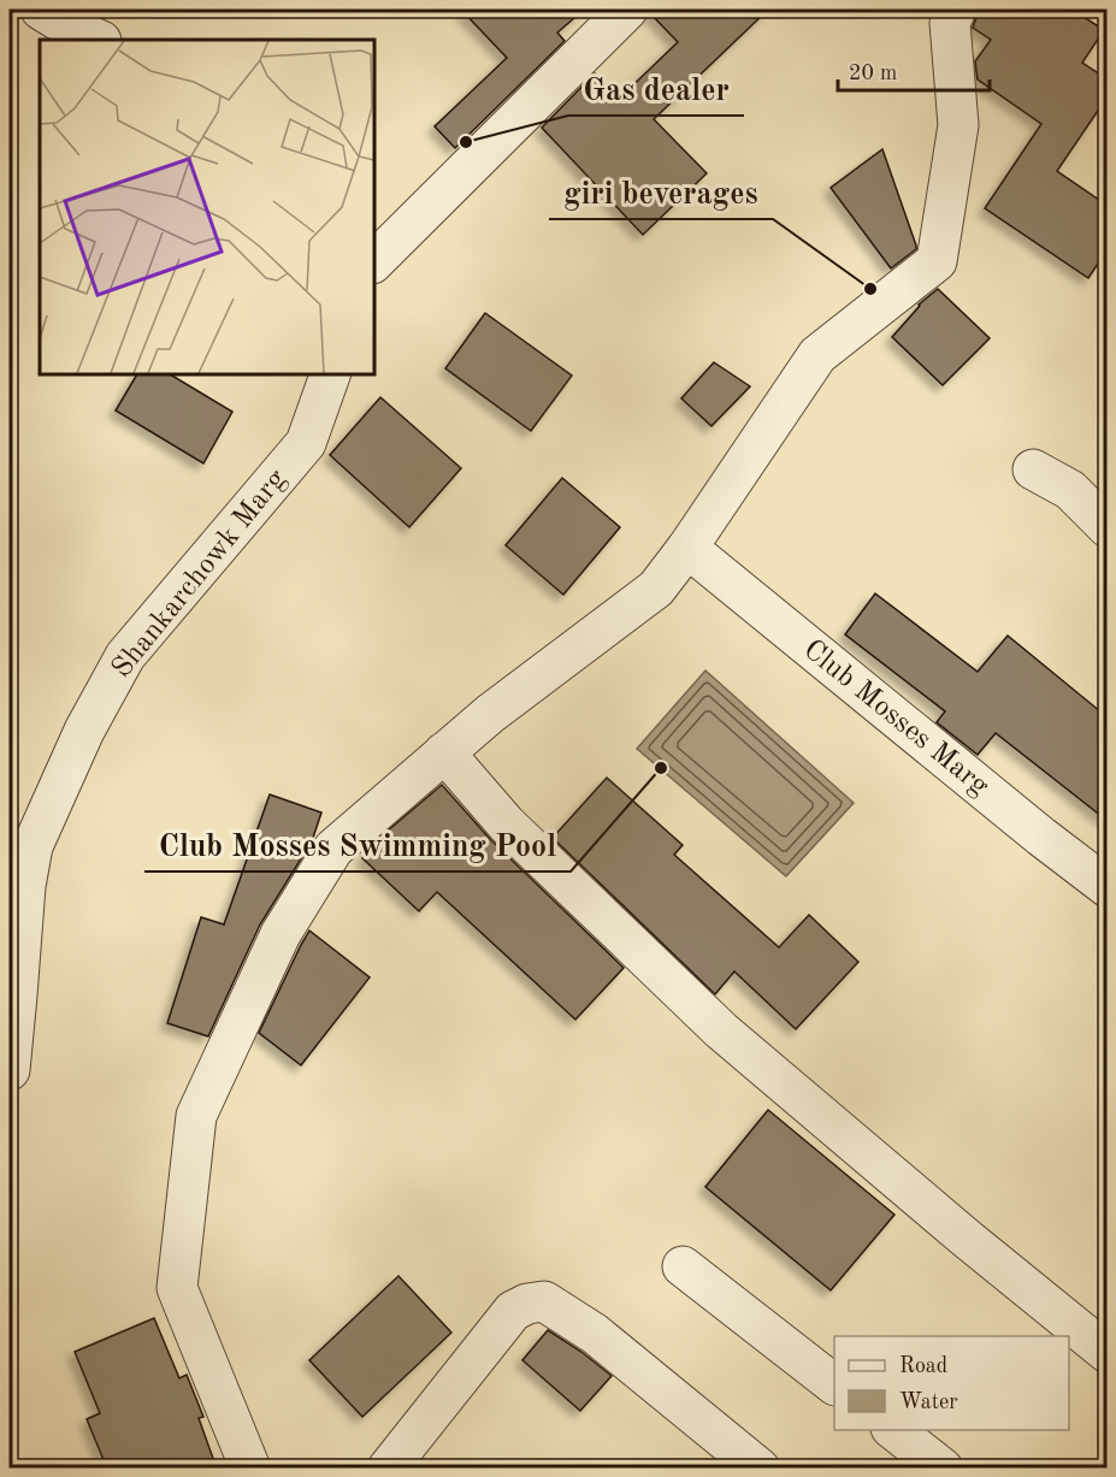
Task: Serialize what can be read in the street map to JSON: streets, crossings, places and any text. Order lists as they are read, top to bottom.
{
  "streets": {
    "street": ["Shankarchowk Marg", "Club Mosses Marg"]
  },
  "places": ["Gas dealer", "giri beverages", "Club Mosses Swimming Pool"],
  "legend": ["Road", "Water"],
  "scale_bar": "20 m"
}
